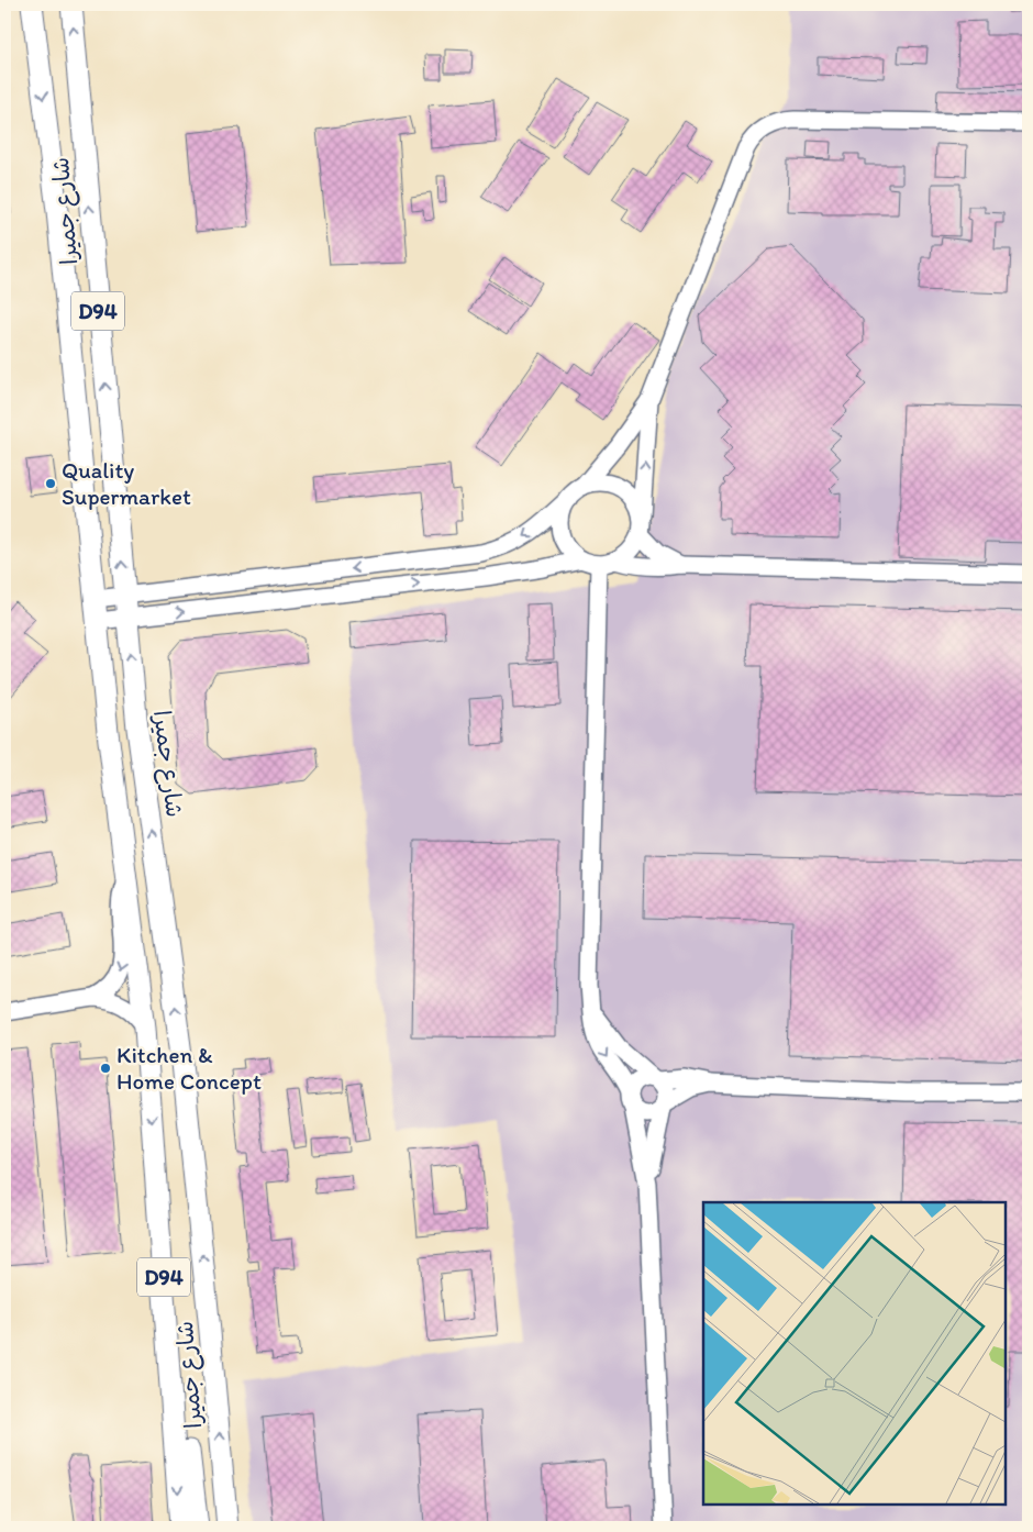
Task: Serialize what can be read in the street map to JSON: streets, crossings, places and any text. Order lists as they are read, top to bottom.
{
  "streets": {
    "main road": ["شارع جميرا", "D94"]
  },
  "places": ["Quality Supermarket", "Kitchen & Home Concept"]
}
